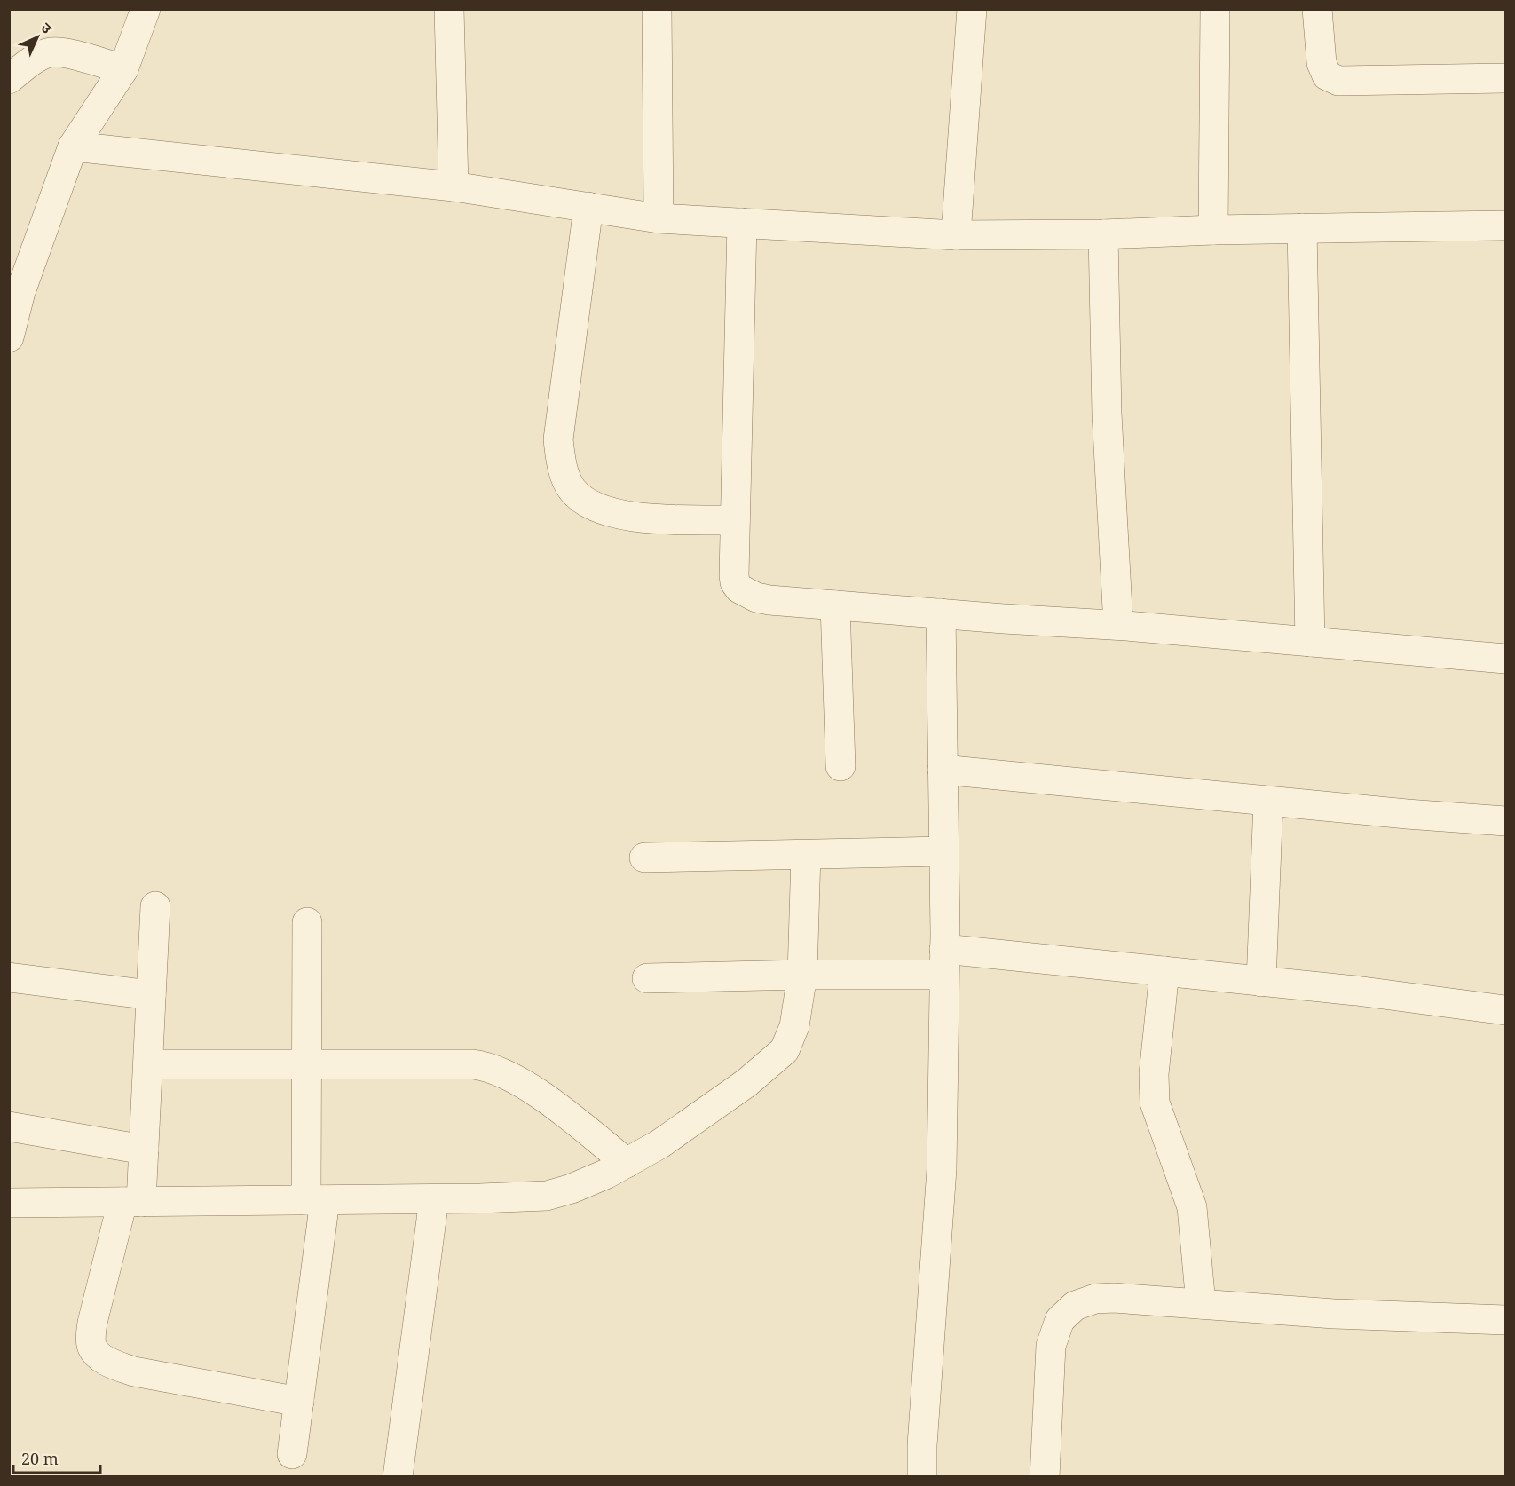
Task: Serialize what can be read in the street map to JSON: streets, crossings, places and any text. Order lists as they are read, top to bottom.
{
  "scale_bar": "20 m",
  "north": "top right"
}
